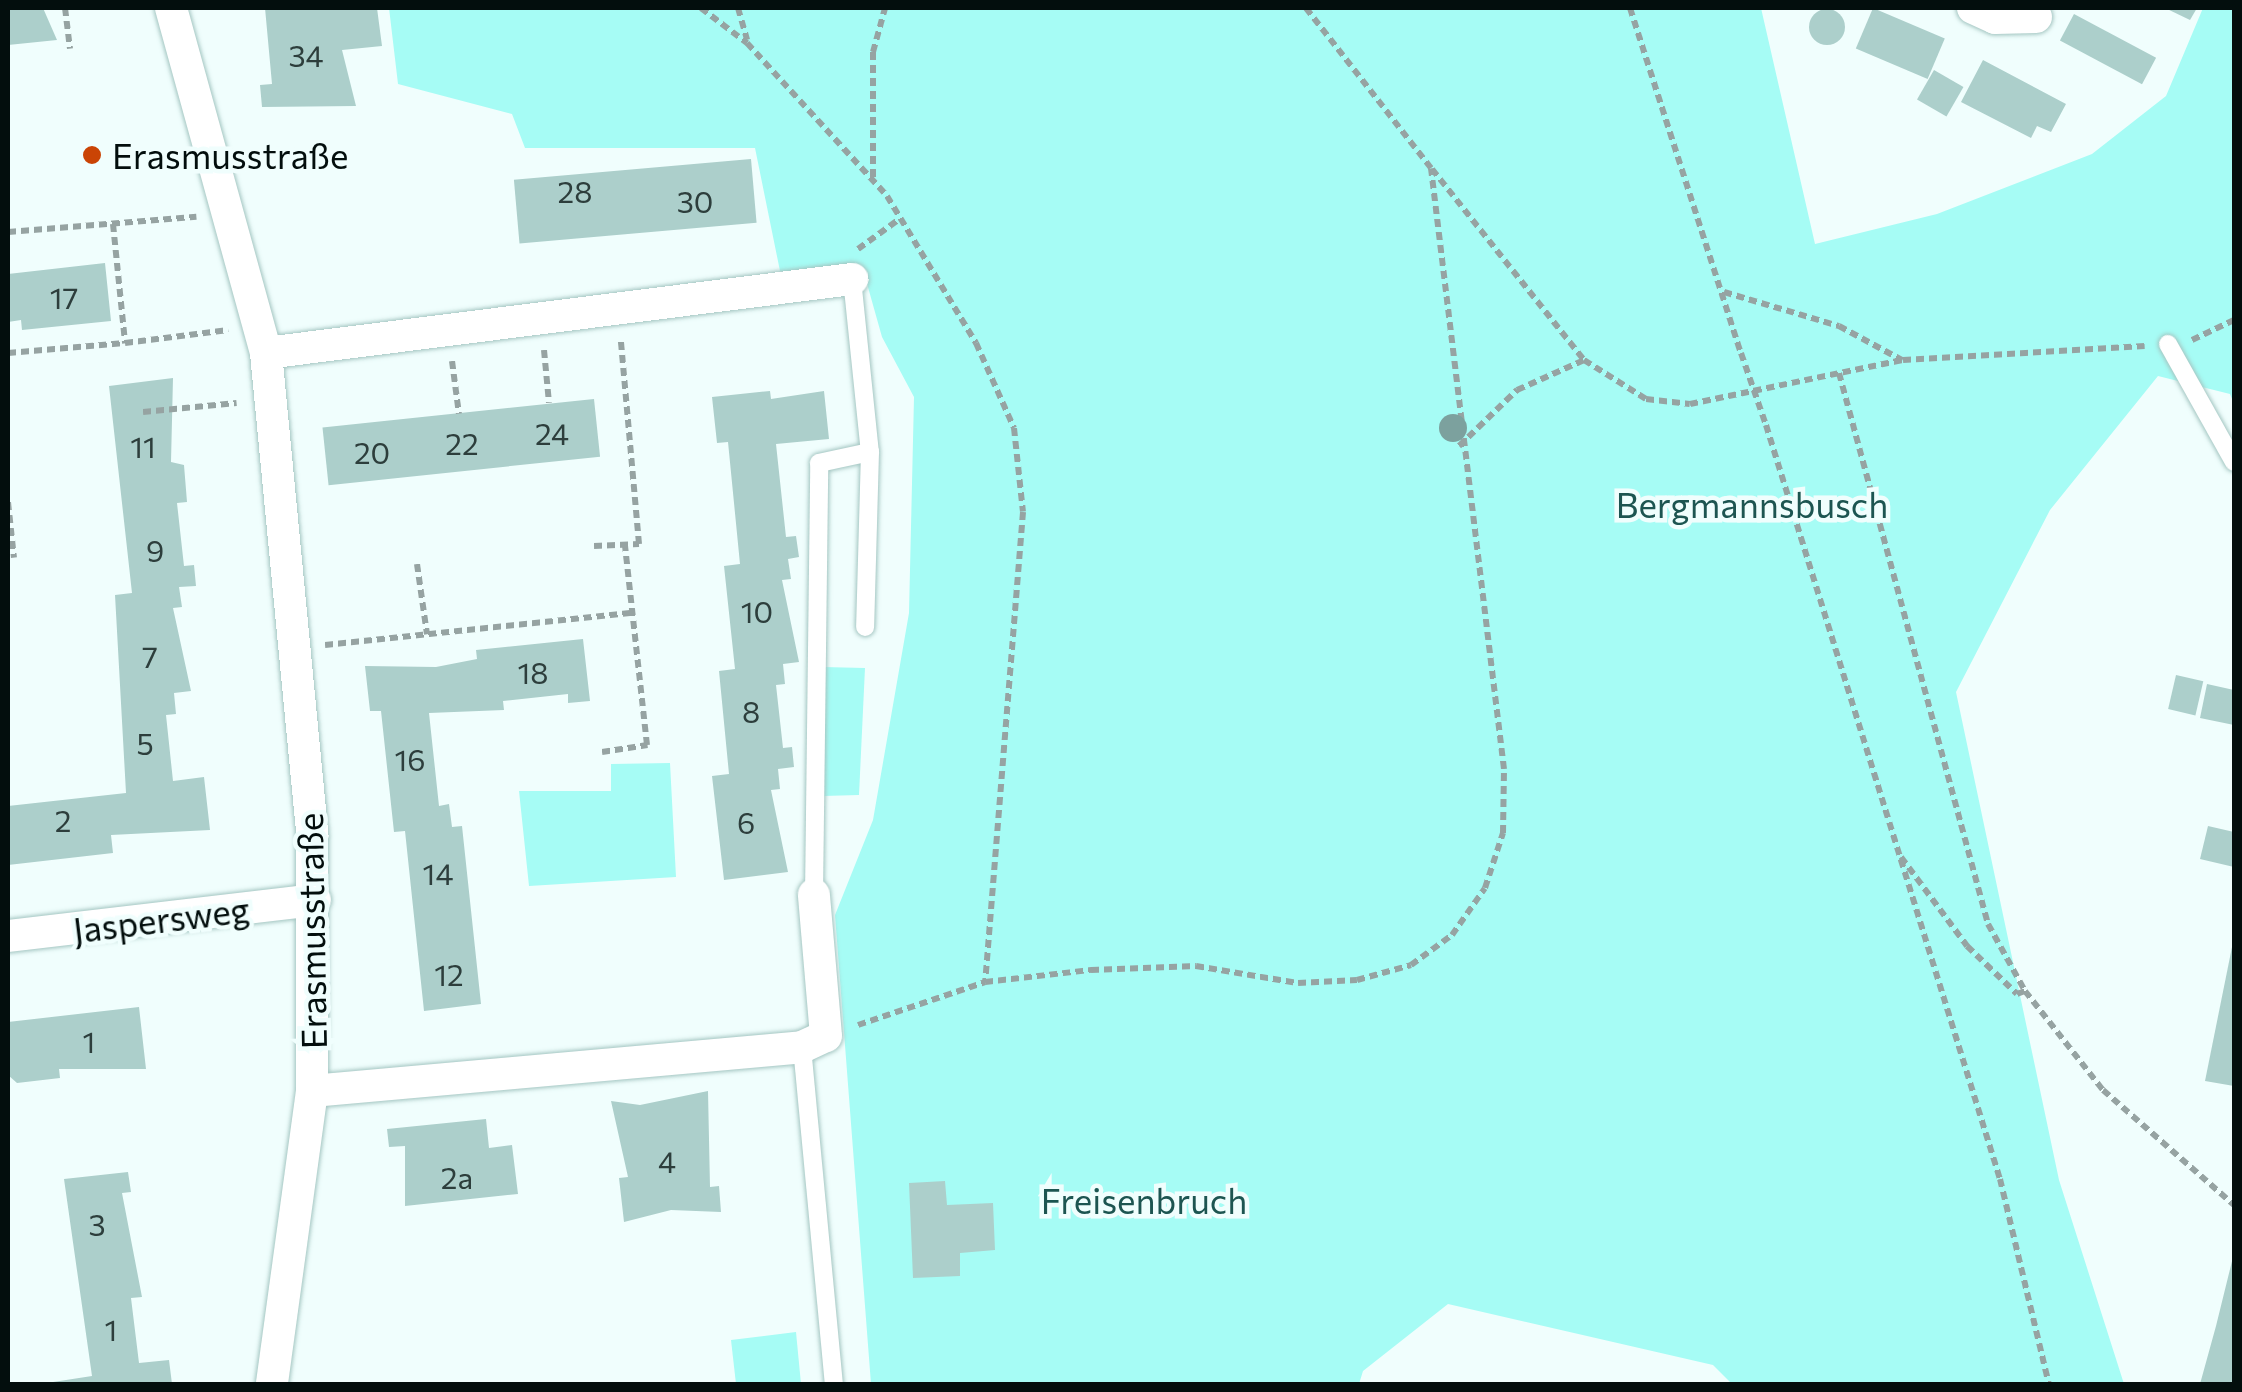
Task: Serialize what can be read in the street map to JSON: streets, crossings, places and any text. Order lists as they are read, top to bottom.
{
  "streets": {
    "street": ["Jaspersweg", "Erasmusstraße"]
  },
  "crossings": [
    ["Jaspersweg", "Erasmusstraße"]
  ],
  "parks": ["Bergmannsbusch", "Freisenbruch"],
  "places": ["Erasmusstraße"],
  "house_numbers": [
    "34",
    "28",
    "30",
    "17",
    "24",
    "22",
    "11",
    "20",
    "9",
    "10",
    "7",
    "18",
    "8",
    "5",
    "16",
    "2",
    "6",
    "14",
    "12",
    "1",
    "4",
    "2a",
    "3",
    "1"
  ]
}
